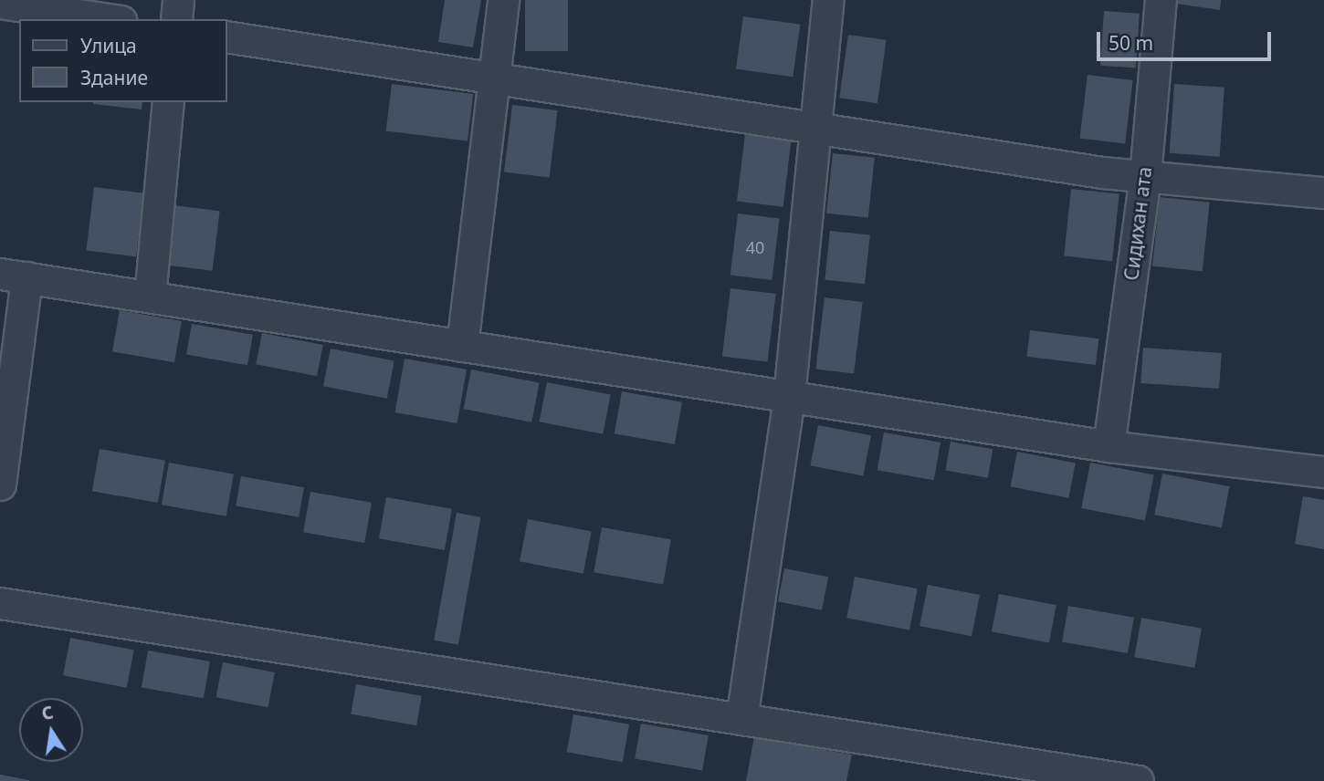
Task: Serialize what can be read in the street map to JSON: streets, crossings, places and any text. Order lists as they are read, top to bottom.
{
  "streets": {
    "street": ["Сидихан ата"]
  },
  "house_numbers": ["40"],
  "legend": ["Улица", "Здание"],
  "scale_bar": "50 m",
  "north": "top"
}
